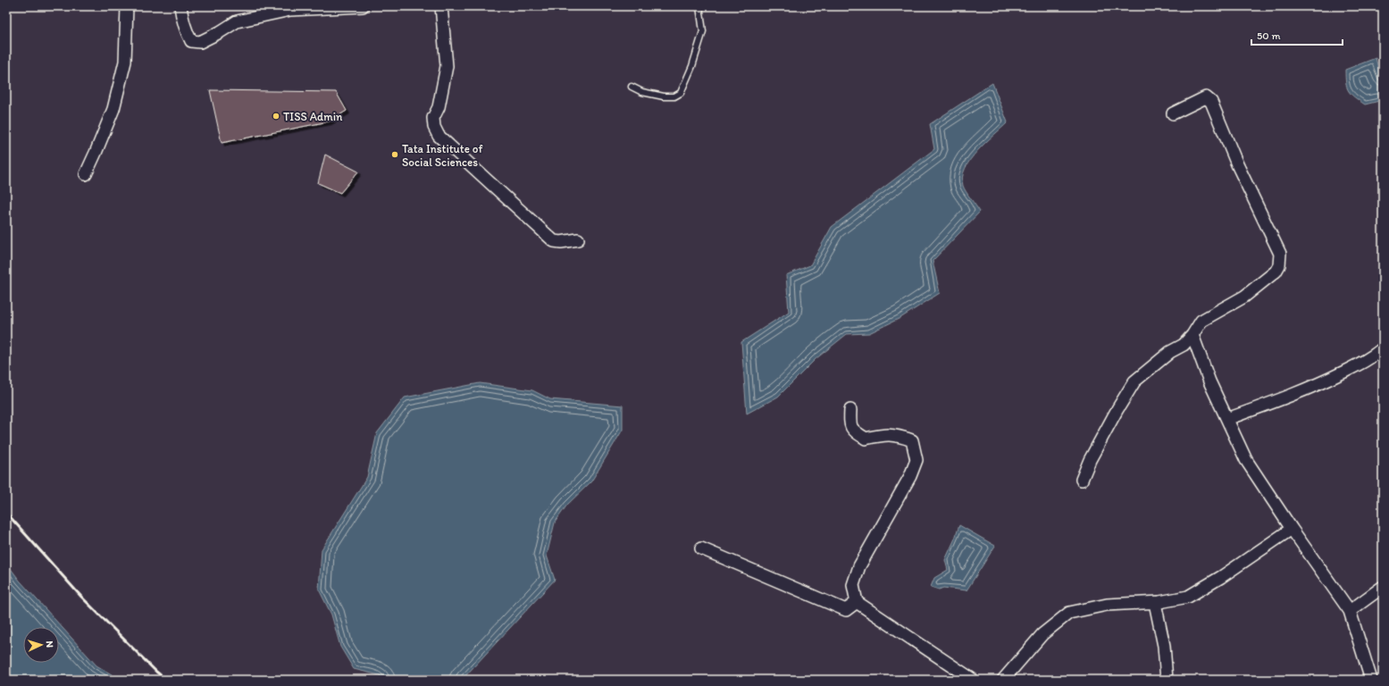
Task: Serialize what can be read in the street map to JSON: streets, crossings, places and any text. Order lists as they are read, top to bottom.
{
  "places": ["TISS Admin", "Tata Institute of Social Sciences"],
  "scale_bar": "50 m",
  "north": "right"
}
